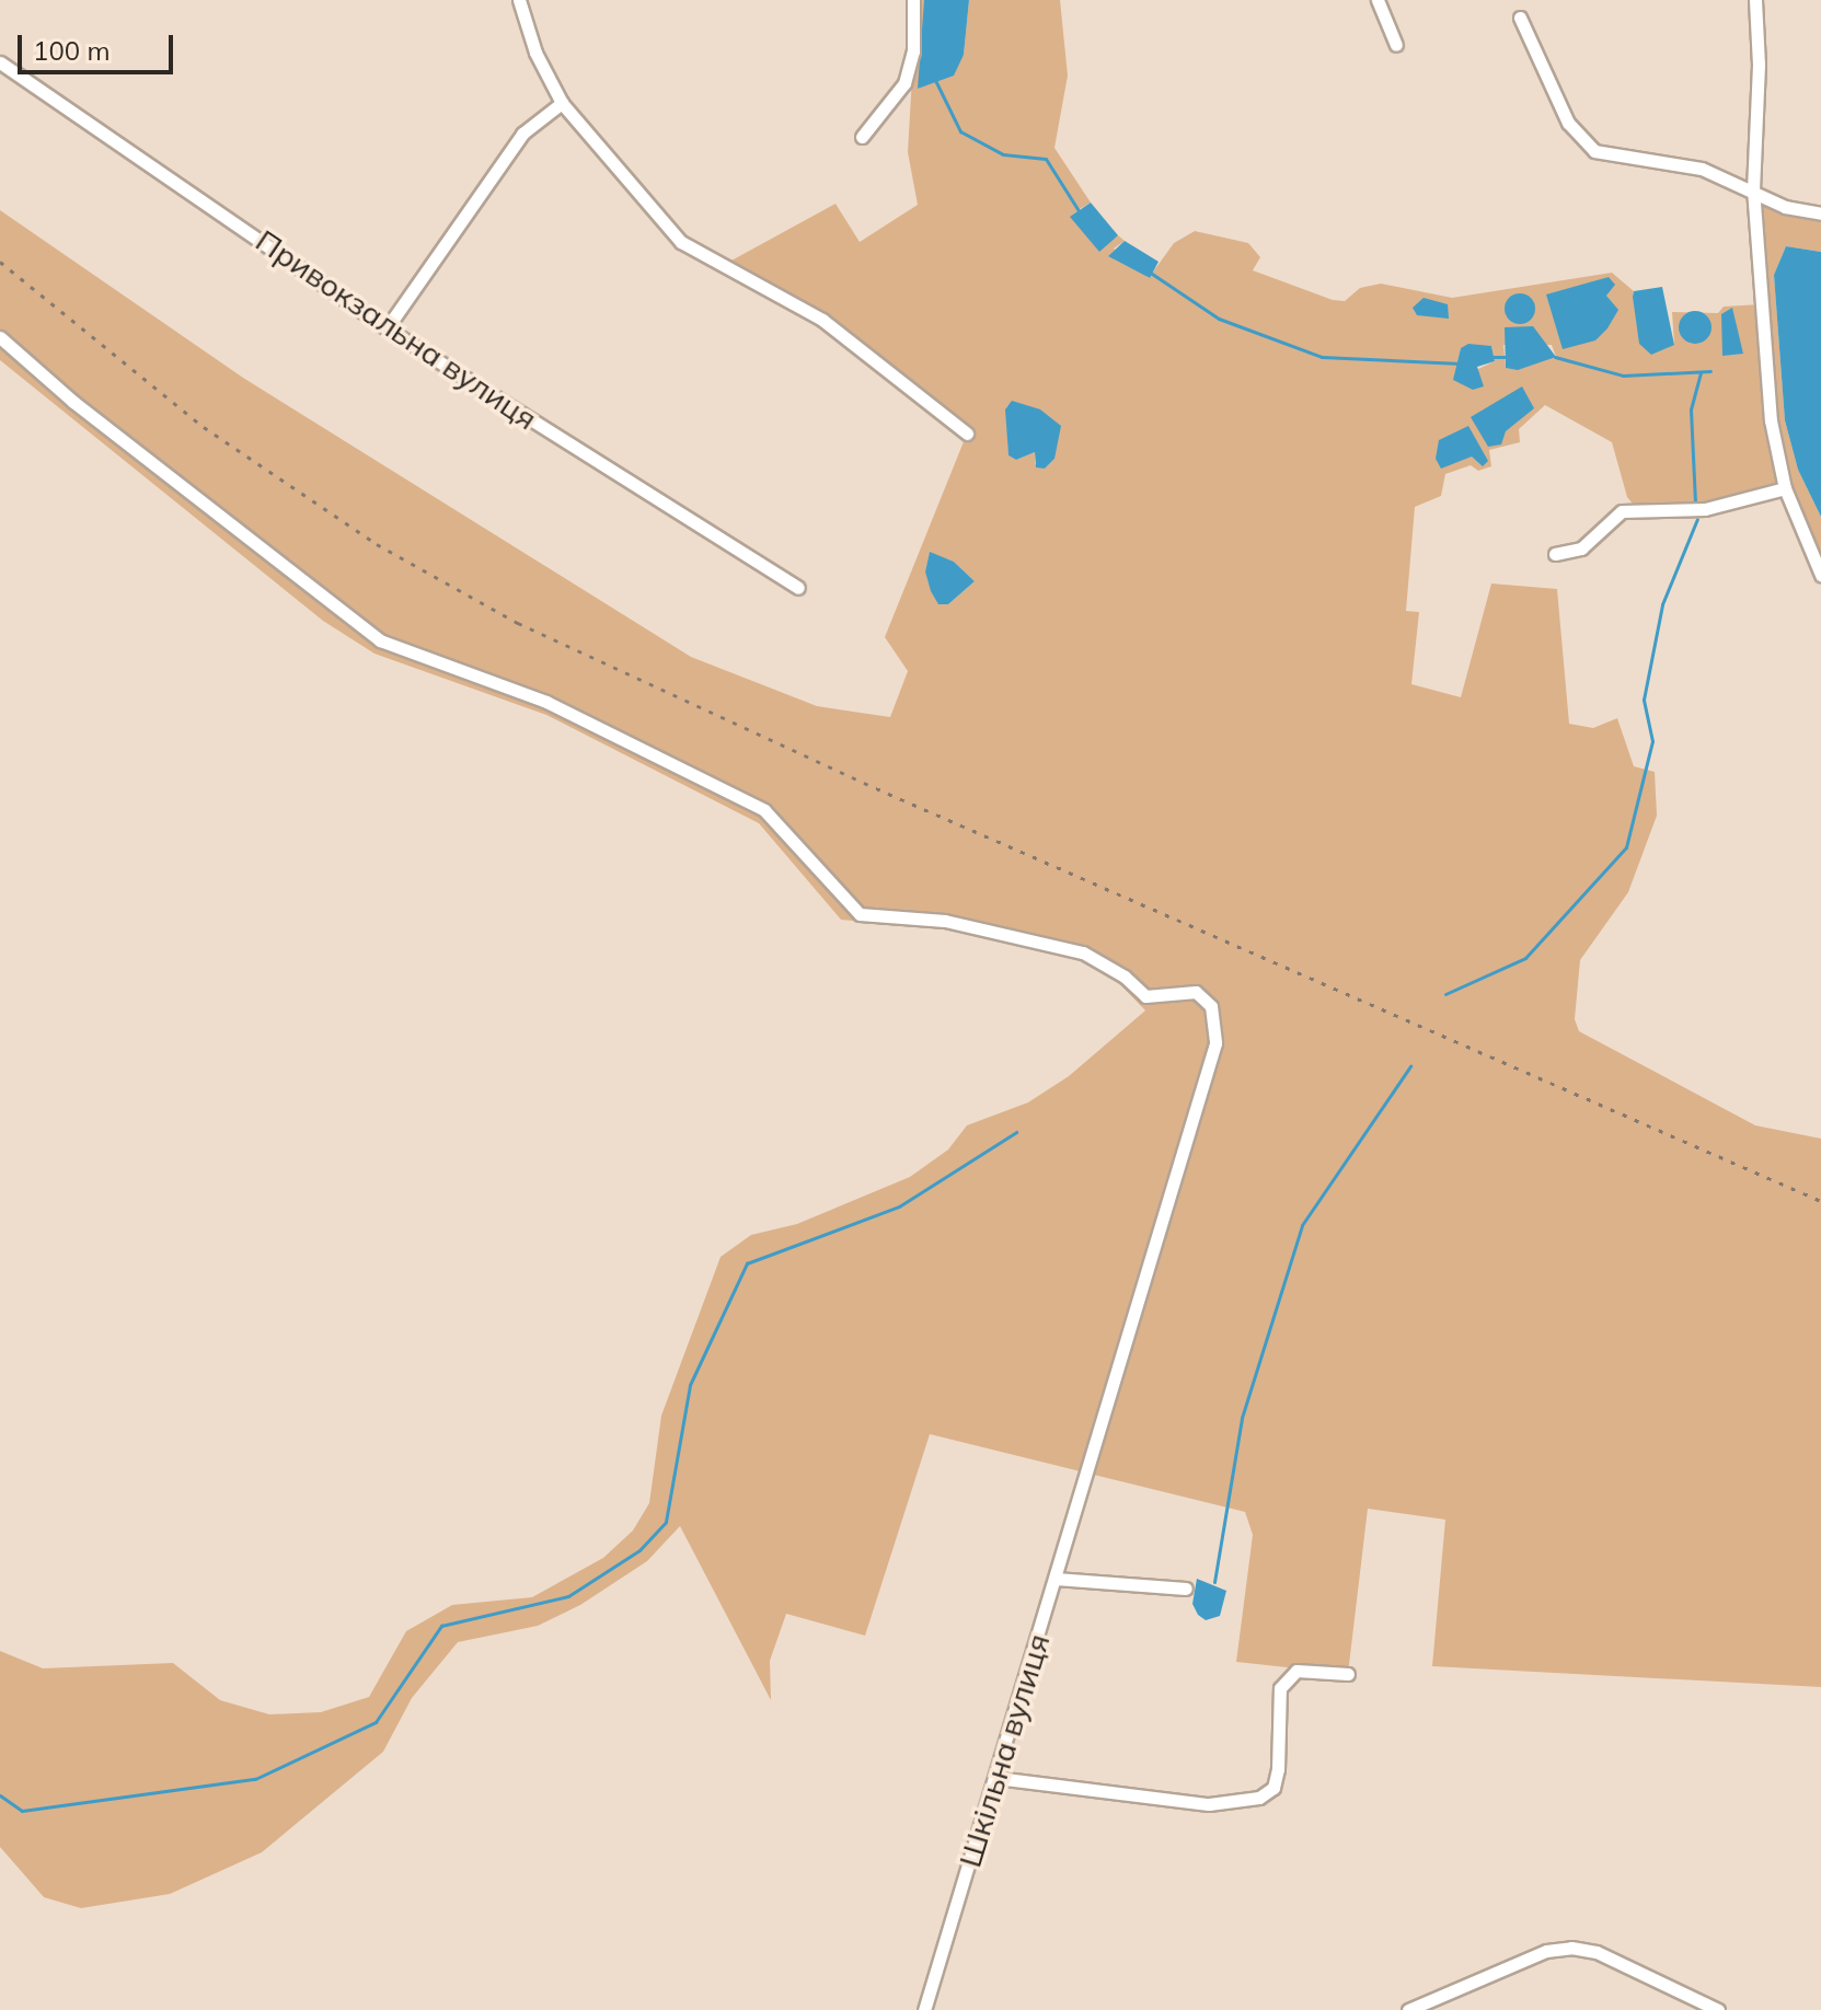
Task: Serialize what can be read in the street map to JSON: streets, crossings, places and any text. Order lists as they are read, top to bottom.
{
  "streets": {
    "street": ["Привокзальна вулиця", "Шкільна вулиця"]
  },
  "scale_bar": "100 m"
}
